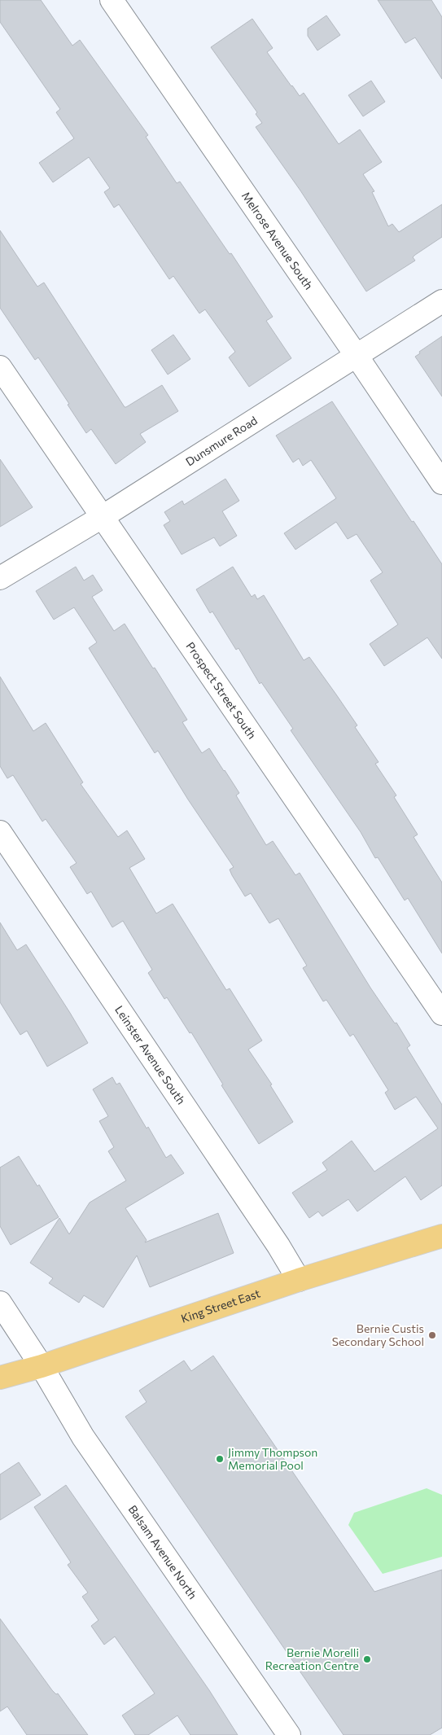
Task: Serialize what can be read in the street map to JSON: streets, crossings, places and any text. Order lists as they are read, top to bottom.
{
  "streets": {
    "main road": ["King Street East"],
    "street": [
      "Melrose Avenue South",
      "Dunsmure Road",
      "Prospect Street South",
      "Leinster Avenue South",
      "Balsam Avenue North"
    ]
  },
  "crossings": [
    ["Melrose Avenue South", "Dunsmure Road"],
    ["Dunsmure Road", "Prospect Street South"],
    ["Leinster Avenue South", "King Street East"],
    ["King Street East", "Balsam Avenue North"]
  ],
  "places": ["Bernie Custis Secondary School", "Jimmy Thompson Memorial Pool", "Bernie Morelli Recreation Centre"]
}
